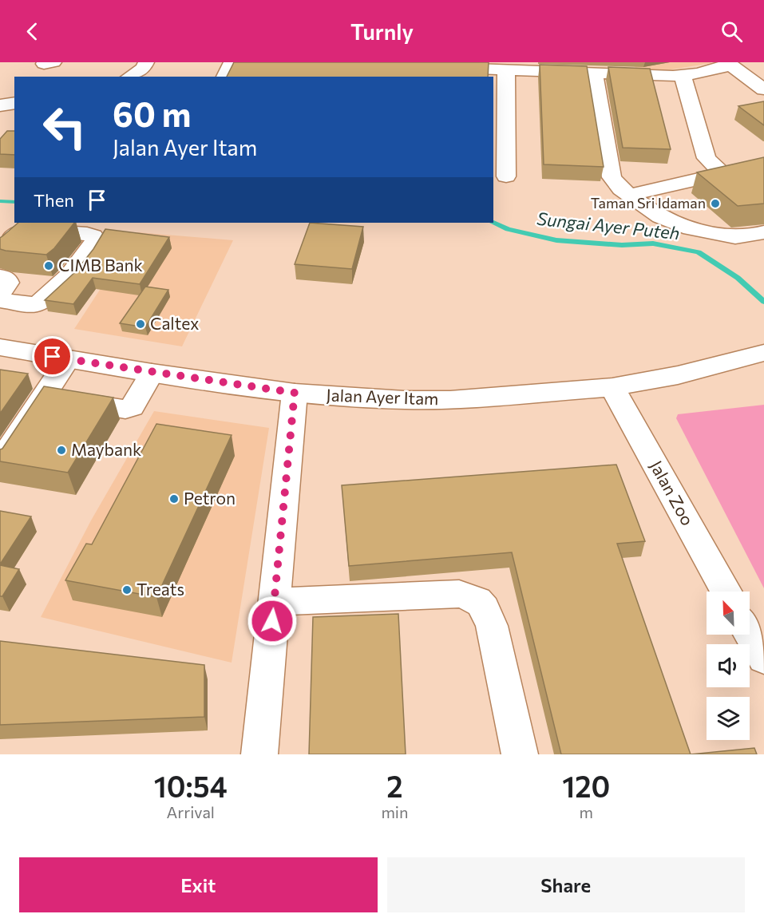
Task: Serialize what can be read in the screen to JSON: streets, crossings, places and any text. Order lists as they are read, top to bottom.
{
  "streets": {
    "street": ["Jalan Ayer Itam", "Jalan Zoo"]
  },
  "crossings": [
    ["Jalan Ayer Itam", "Jalan Zoo"]
  ],
  "water": ["Sungai Ayer Puteh"],
  "places": [
    "Taman Sri Idaman",
    "CIMB Bank",
    "Caltex",
    "Maybank",
    "Petron",
    "Treats"
  ],
  "north": "top left",
  "page": {
    "header": "Turnly",
    "turn": ["60 m", "Jalan Ayer Itam"],
    "then": "Then",
    "eta": [
      "10:54",
      "Arrival",
      "2",
      "min",
      "120",
      "m"
    ],
    "buttons": ["Exit", "Share"]
  }
}
